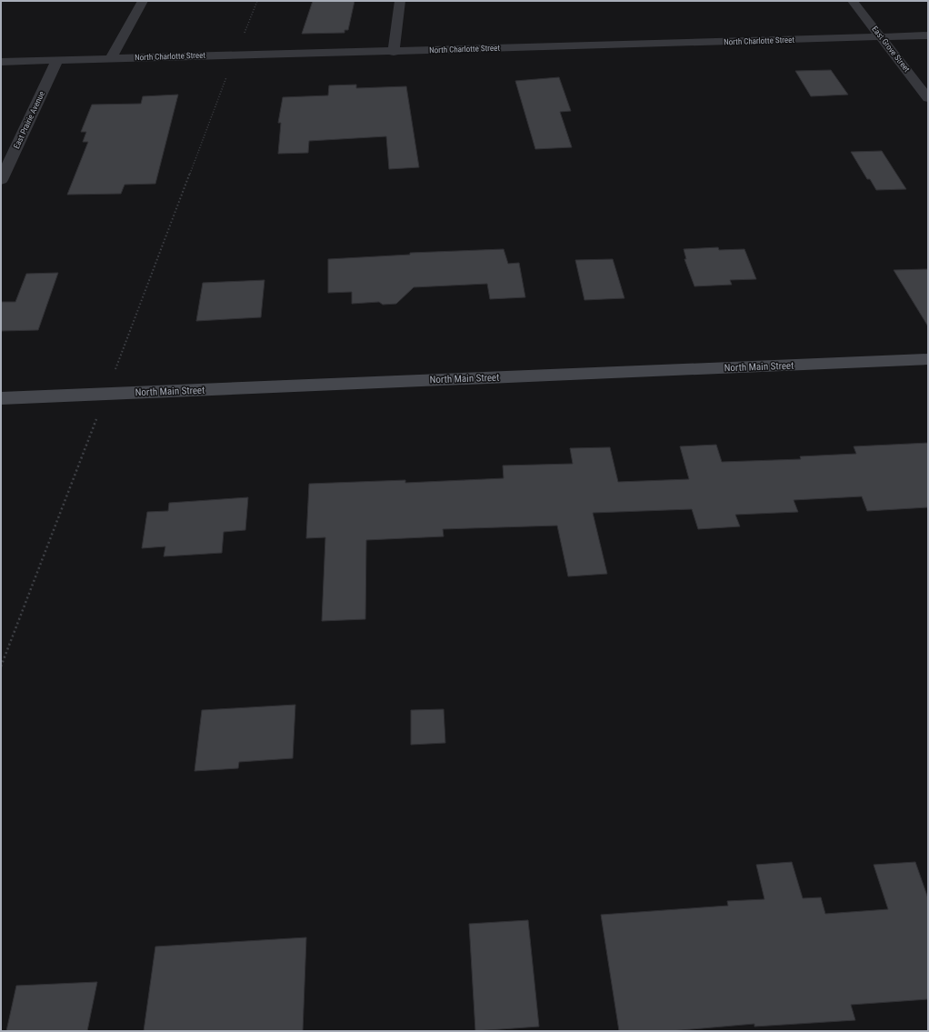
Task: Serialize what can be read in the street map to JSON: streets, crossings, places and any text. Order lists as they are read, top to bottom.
{
  "streets": {
    "street": [
      "North Charlotte Street",
      "East Grove Street",
      "East Prairie Avenue",
      "North Main Street"
    ]
  },
  "crossings": [
    ["North Charlotte Street", "East Grove Street"],
    ["North Charlotte Street", "East Prairie Avenue"]
  ]
}
